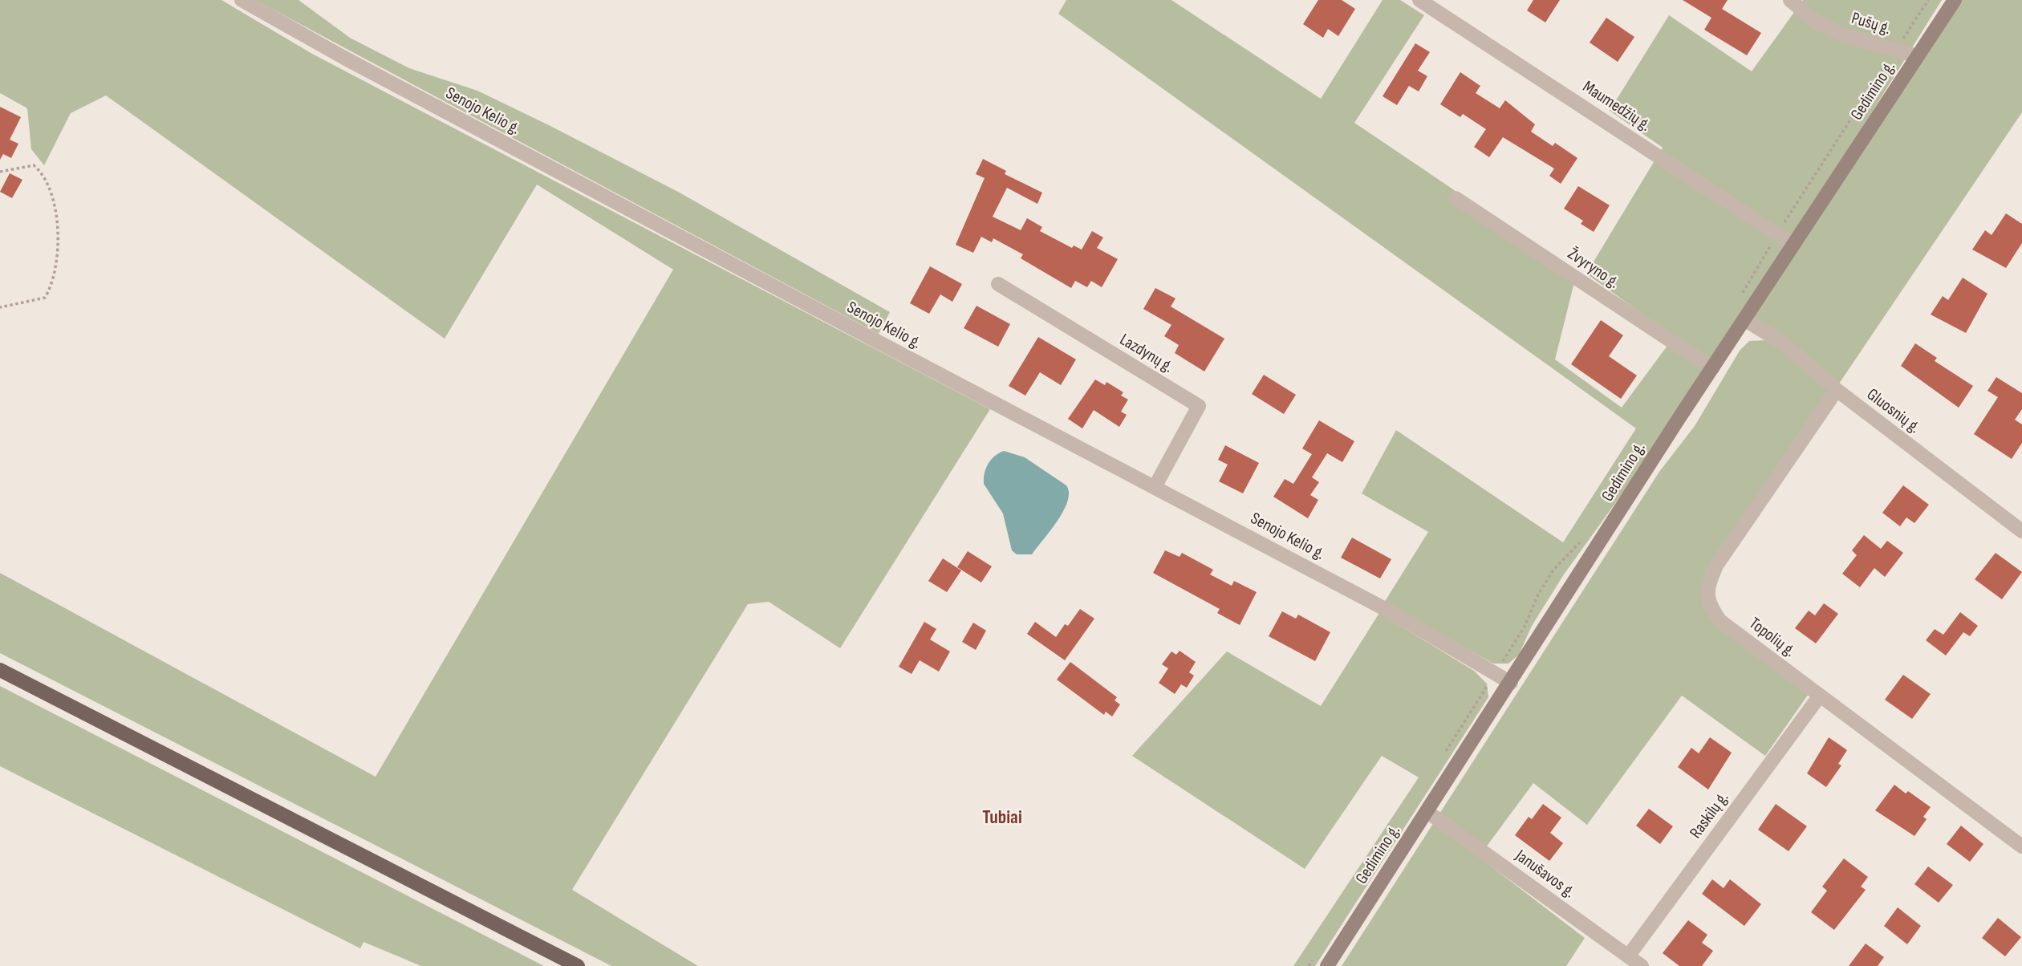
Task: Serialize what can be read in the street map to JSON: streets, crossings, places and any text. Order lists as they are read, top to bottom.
{
  "streets": {
    "main road": ["Gedimino g."],
    "street": [
      "Pušų g.",
      "Maumedžių g.",
      "Senojo Kelio g.",
      "Žvyryno g.",
      "Lazdynų g.",
      "Gluosnių g.",
      "Topolių g.",
      "Raskilų g.",
      "Janušavos g."
    ]
  },
  "crossings": [
    ["Pušų g.", "Gedimino g."],
    ["Gedimino g.", "Maumedžių g."],
    ["Gedimino g.", "Senojo Kelio g."],
    ["Gedimino g.", "Žvyryno g."],
    ["Gedimino g.", "Gluosnių g."],
    ["Gedimino g.", "Janušavos g."],
    ["Senojo Kelio g.", "Lazdynų g."],
    ["Gluosnių g.", "Topolių g."],
    ["Topolių g.", "Raskilų g."],
    ["Raskilų g.", "Janušavos g."]
  ],
  "districts": ["Tubiai"]
}
